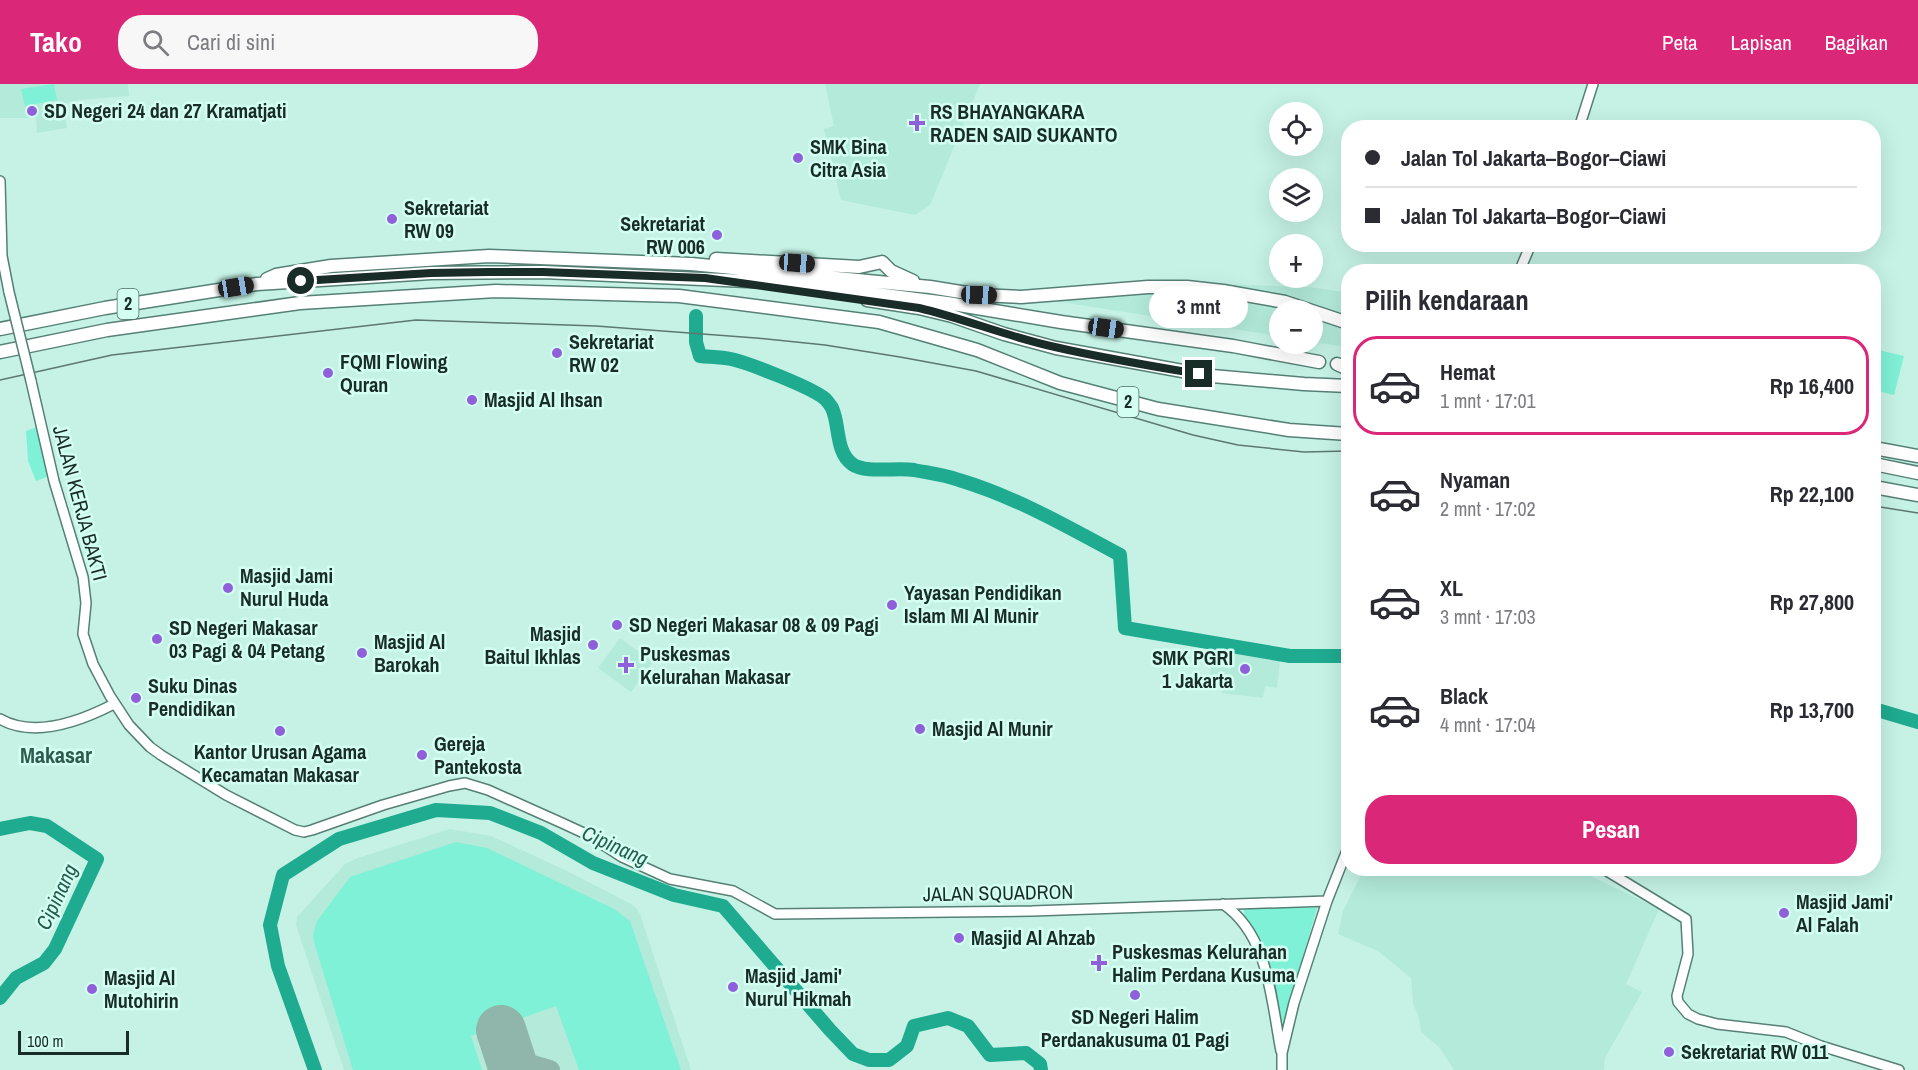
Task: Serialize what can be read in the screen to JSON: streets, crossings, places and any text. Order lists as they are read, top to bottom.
{
  "streets": {
    "highway": ["2"],
    "street": ["JALAN KERJA BAKTI", "JALAN SQUADRON"]
  },
  "crossings": [
    ["JALAN KERJA BAKTI", "JALAN SQUADRON"]
  ],
  "districts": ["Makasar"],
  "water": ["Cipinang"],
  "places": {
    "other": [
      "SD Negeri 24 dan 27 Kramatjati",
      "SMK Bina Citra Asia",
      "Sekretariat RW 09",
      "Sekretariat RW 006",
      "Sekretariat RW 02",
      "FQMI Flowing Quran",
      "Masjid Al Ihsan",
      "Masjid Jami Nurul Huda",
      "Yayasan Pendidikan Islam MI Al Munir",
      "SD Negeri Makasar 08 & 09 Pagi",
      "SD Negeri Makasar 03 Pagi & 04 Petang",
      "Masjid Baitul Ikhlas",
      "Masjid Al Barokah",
      "SMK PGRI 1 Jakarta",
      "Suku Dinas Pendidikan",
      "Masjid Al Munir",
      "Kantor Urusan Agama Kecamatan Makasar",
      "Gereja Pantekosta",
      "Masjid Jami' Al Falah",
      "Masjid Al Ahzab",
      "Masjid Jami' Nurul Hikmah",
      "Masjid Al Mutohirin",
      "SD Negeri Halim Perdanakusuma 01 Pagi",
      "Sekretariat RW 011"
    ],
    "health": ["RS BHAYANGKARA RADEN SAID SUKANTO", "Puskesmas Kelurahan Makasar", "Puskesmas Kelurahan Halim Perdana Kusuma"]
  },
  "scale_bar": "100 m",
  "page": {
    "header": "Tako",
    "search": "Cari di sini",
    "nav": ["Peta", "Lapisan", "Bagikan"],
    "map_buttons": ["+", "−"],
    "banner": ["Jalan Tol Jakarta–Bogor–Ciawi", "Jalan Tol Jakarta–Bogor–Ciawi"],
    "heading": "Pilih kendaraan",
    "bubble": "3 mnt",
    "list": [
      {
        "name": "Hemat",
        "note": "1 mnt · 17:01",
        "value": "Rp 16,400"
      },
      {
        "name": "Nyaman",
        "note": "2 mnt · 17:02",
        "value": "Rp 22,100"
      },
      {
        "name": "XL",
        "note": "3 mnt · 17:03",
        "value": "Rp 27,800"
      },
      {
        "name": "Black",
        "note": "4 mnt · 17:04",
        "value": "Rp 13,700"
      }
    ],
    "buttons": "Pesan",
    "scale": "100 m"
  }
}
